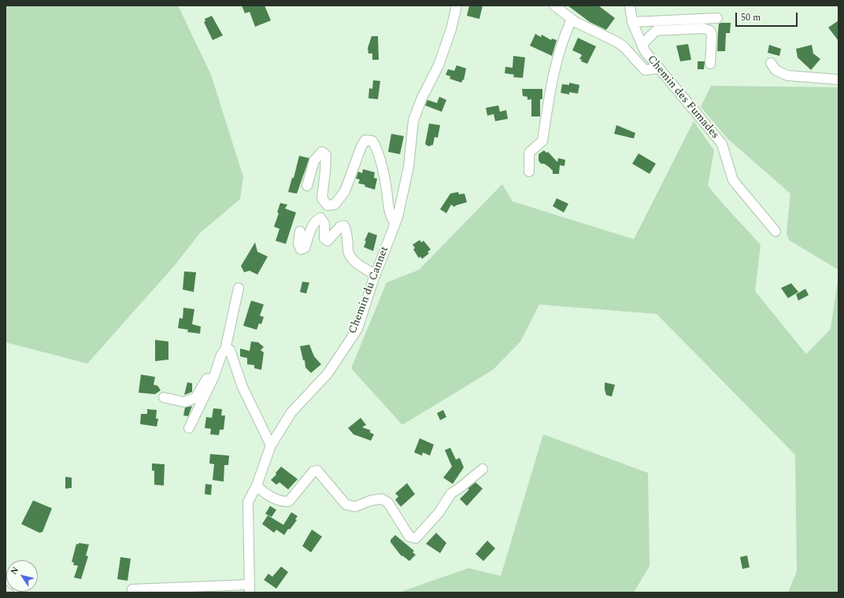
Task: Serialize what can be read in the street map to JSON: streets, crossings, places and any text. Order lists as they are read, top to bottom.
{
  "streets": {
    "street": ["Chemin des Fumades", "Chemin du Cannet"]
  },
  "scale_bar": "50 m",
  "north": "top left"
}
